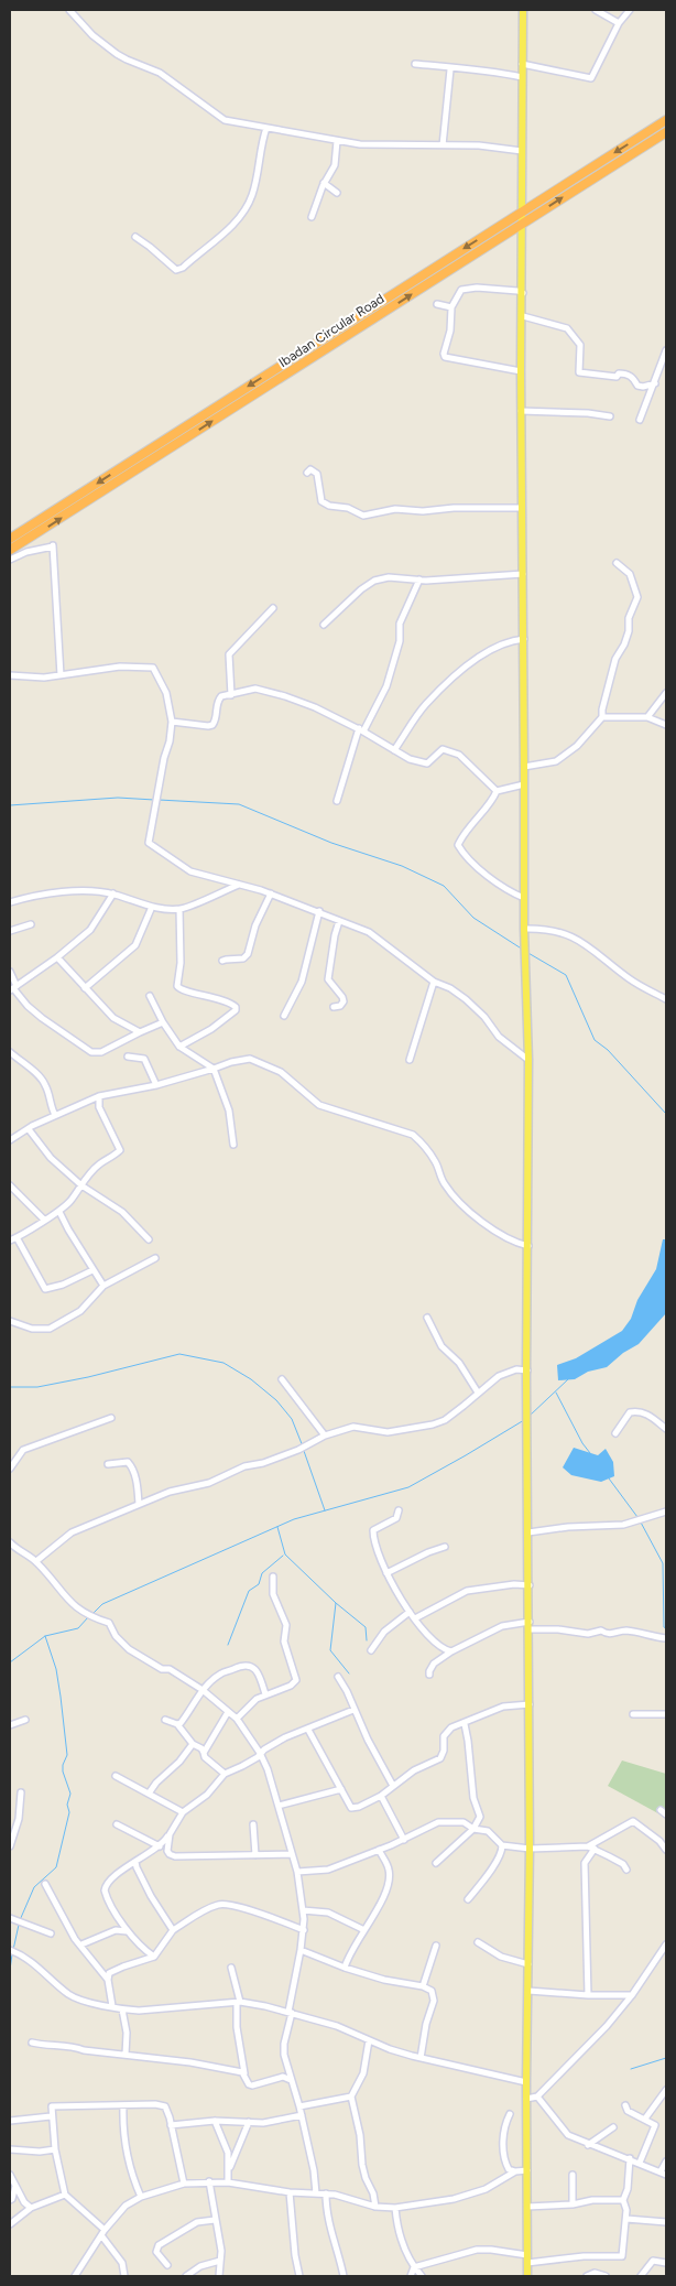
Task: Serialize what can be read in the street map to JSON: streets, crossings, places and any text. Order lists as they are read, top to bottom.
{
  "streets": {
    "highway": ["Ibadan Circular Road"]
  }
}
